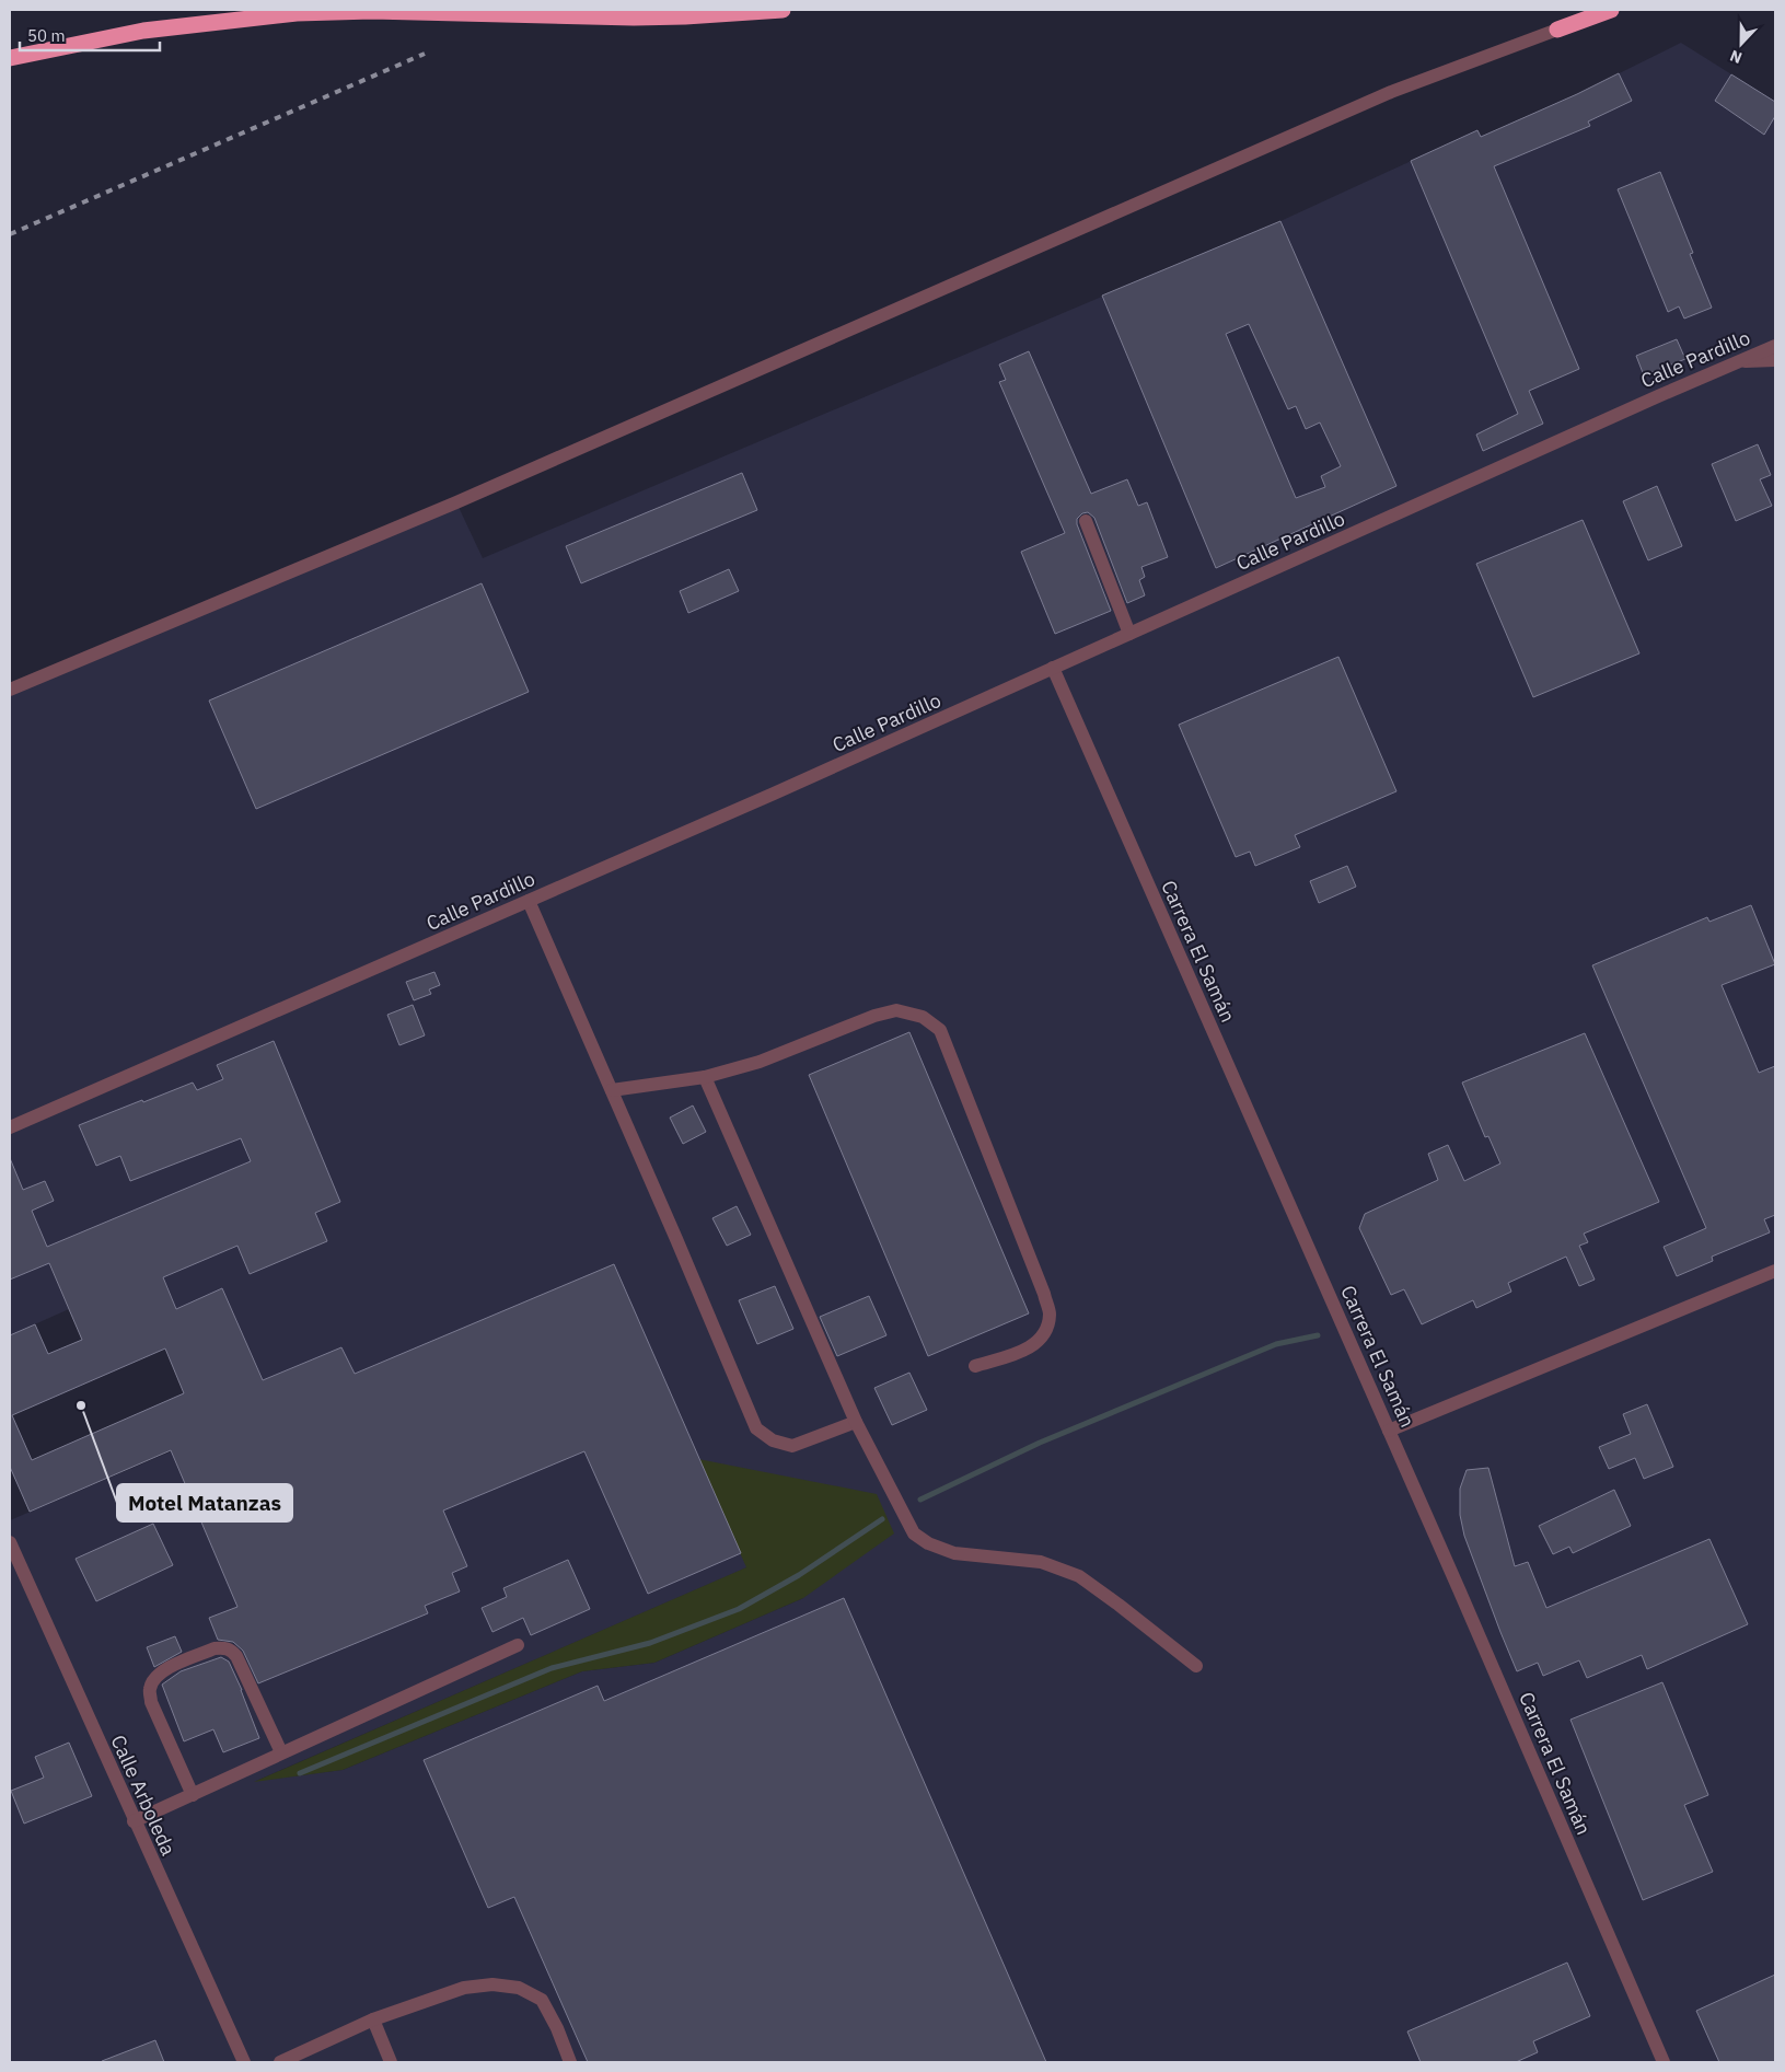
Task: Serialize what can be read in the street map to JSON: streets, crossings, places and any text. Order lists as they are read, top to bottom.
{
  "streets": {
    "street": ["Calle Pardillo", "Carrera El Samán", "Calle Arboleda"]
  },
  "crossings": [
    ["Calle Pardillo", "Carrera El Samán"]
  ],
  "places": ["Motel Matanzas"],
  "scale_bar": "50 m",
  "north": "bottom"
}
